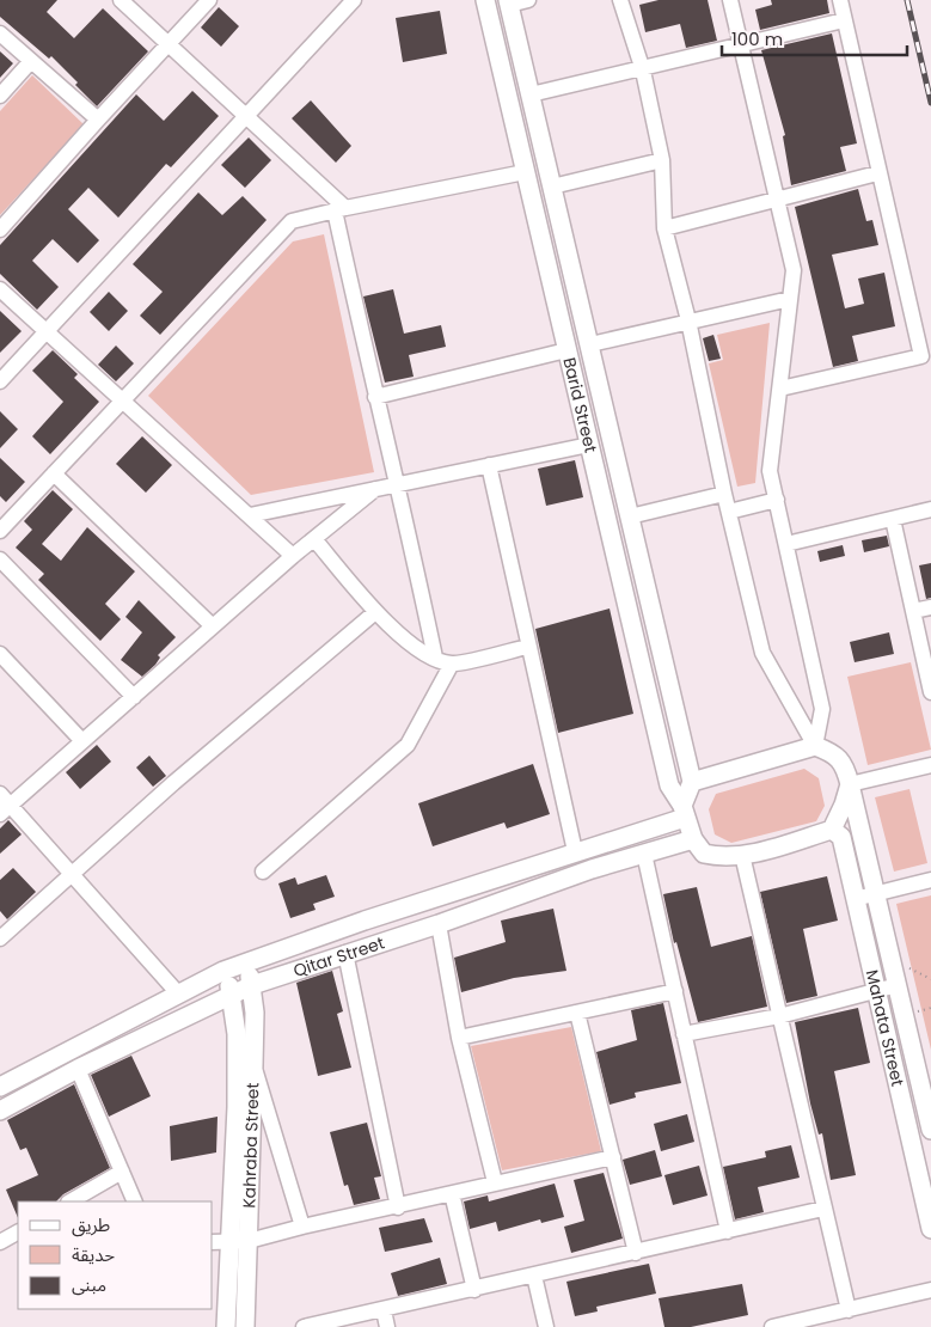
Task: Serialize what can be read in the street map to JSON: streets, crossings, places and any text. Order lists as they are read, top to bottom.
{
  "streets": {
    "main road": [
      "Barid Street",
      "Qitar Street",
      "Mahata Street",
      "Kahraba Street"
    ]
  },
  "crossings": [
    ["Barid Street", "Qitar Street"],
    ["Qitar Street", "Kahraba Street"]
  ],
  "legend": ["طريق", "حديقة", "مبنى"],
  "scale_bar": "100 m"
}
